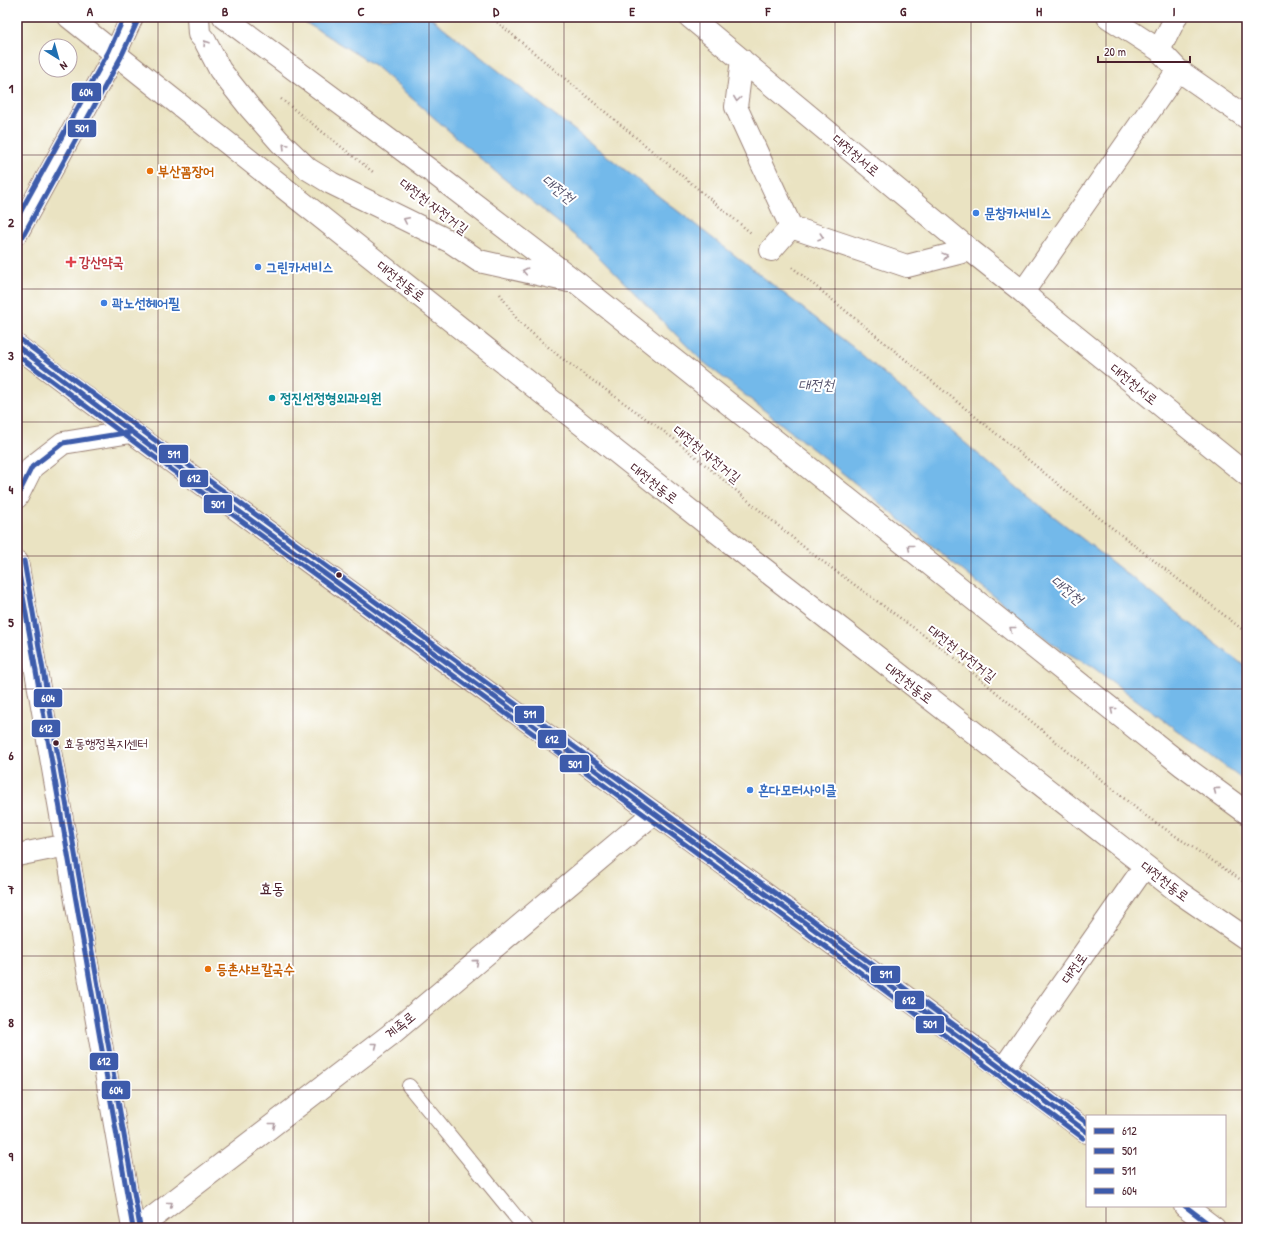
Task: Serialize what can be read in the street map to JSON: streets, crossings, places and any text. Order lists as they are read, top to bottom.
{
  "streets": {
    "street": [
      "대전천서로",
      "대전천동로",
      "대전로",
      "계족로"
    ],
    "path": ["대전천 자전거길"]
  },
  "crossings": [
    ["대전천동로", "대전로"]
  ],
  "one_way": ["계족로"],
  "districts": ["효동"],
  "water": ["대전천"],
  "places": {
    "other": [
      "부산꼼장어",
      "문창카서비스",
      "그린카서비스",
      "곽노선헤어필",
      "정진선정형외과의원",
      "효동행정복지센터",
      "혼다모터사이클",
      "등촌샤브칼국수"
    ],
    "health": ["강산약국"]
  },
  "lines": [
    "transit line 604",
    "transit line 501",
    "transit line 511",
    "transit line 612"
  ],
  "legend": [
    "612",
    "501",
    "511",
    "604"
  ],
  "scale_bar": "20 m",
  "north": "bottom right",
  "grid": {
    "columns": [
      "A",
      "B",
      "C",
      "D",
      "E",
      "F",
      "G",
      "H",
      "I"
    ],
    "rows": [
      "1",
      "2",
      "3",
      "4",
      "5",
      "6",
      "7",
      "8",
      "9"
    ]
  }
}
